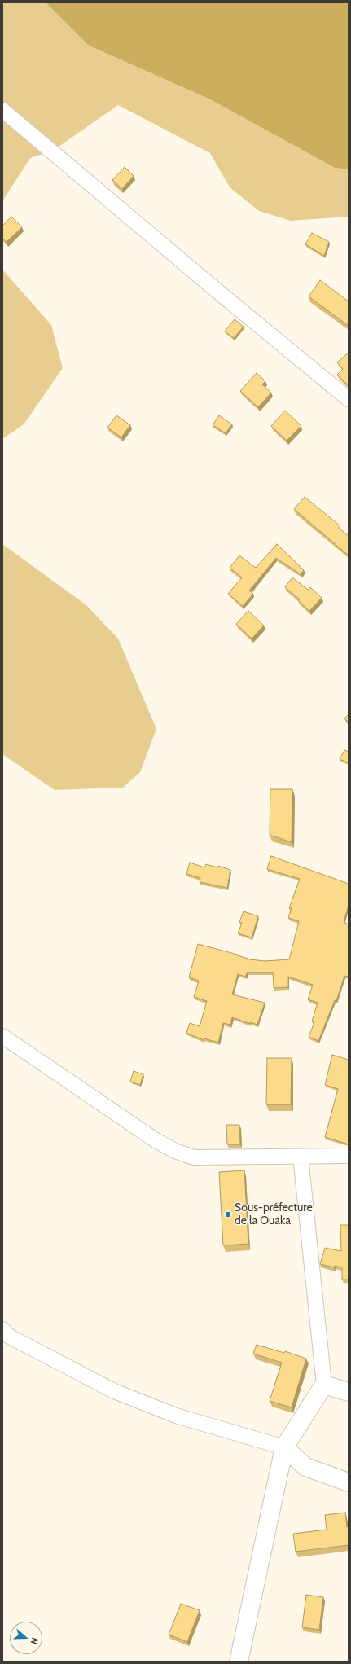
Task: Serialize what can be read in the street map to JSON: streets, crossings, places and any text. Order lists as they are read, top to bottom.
{
  "places": ["Sous-préfecture de la Ouaka"],
  "north": "right"
}
